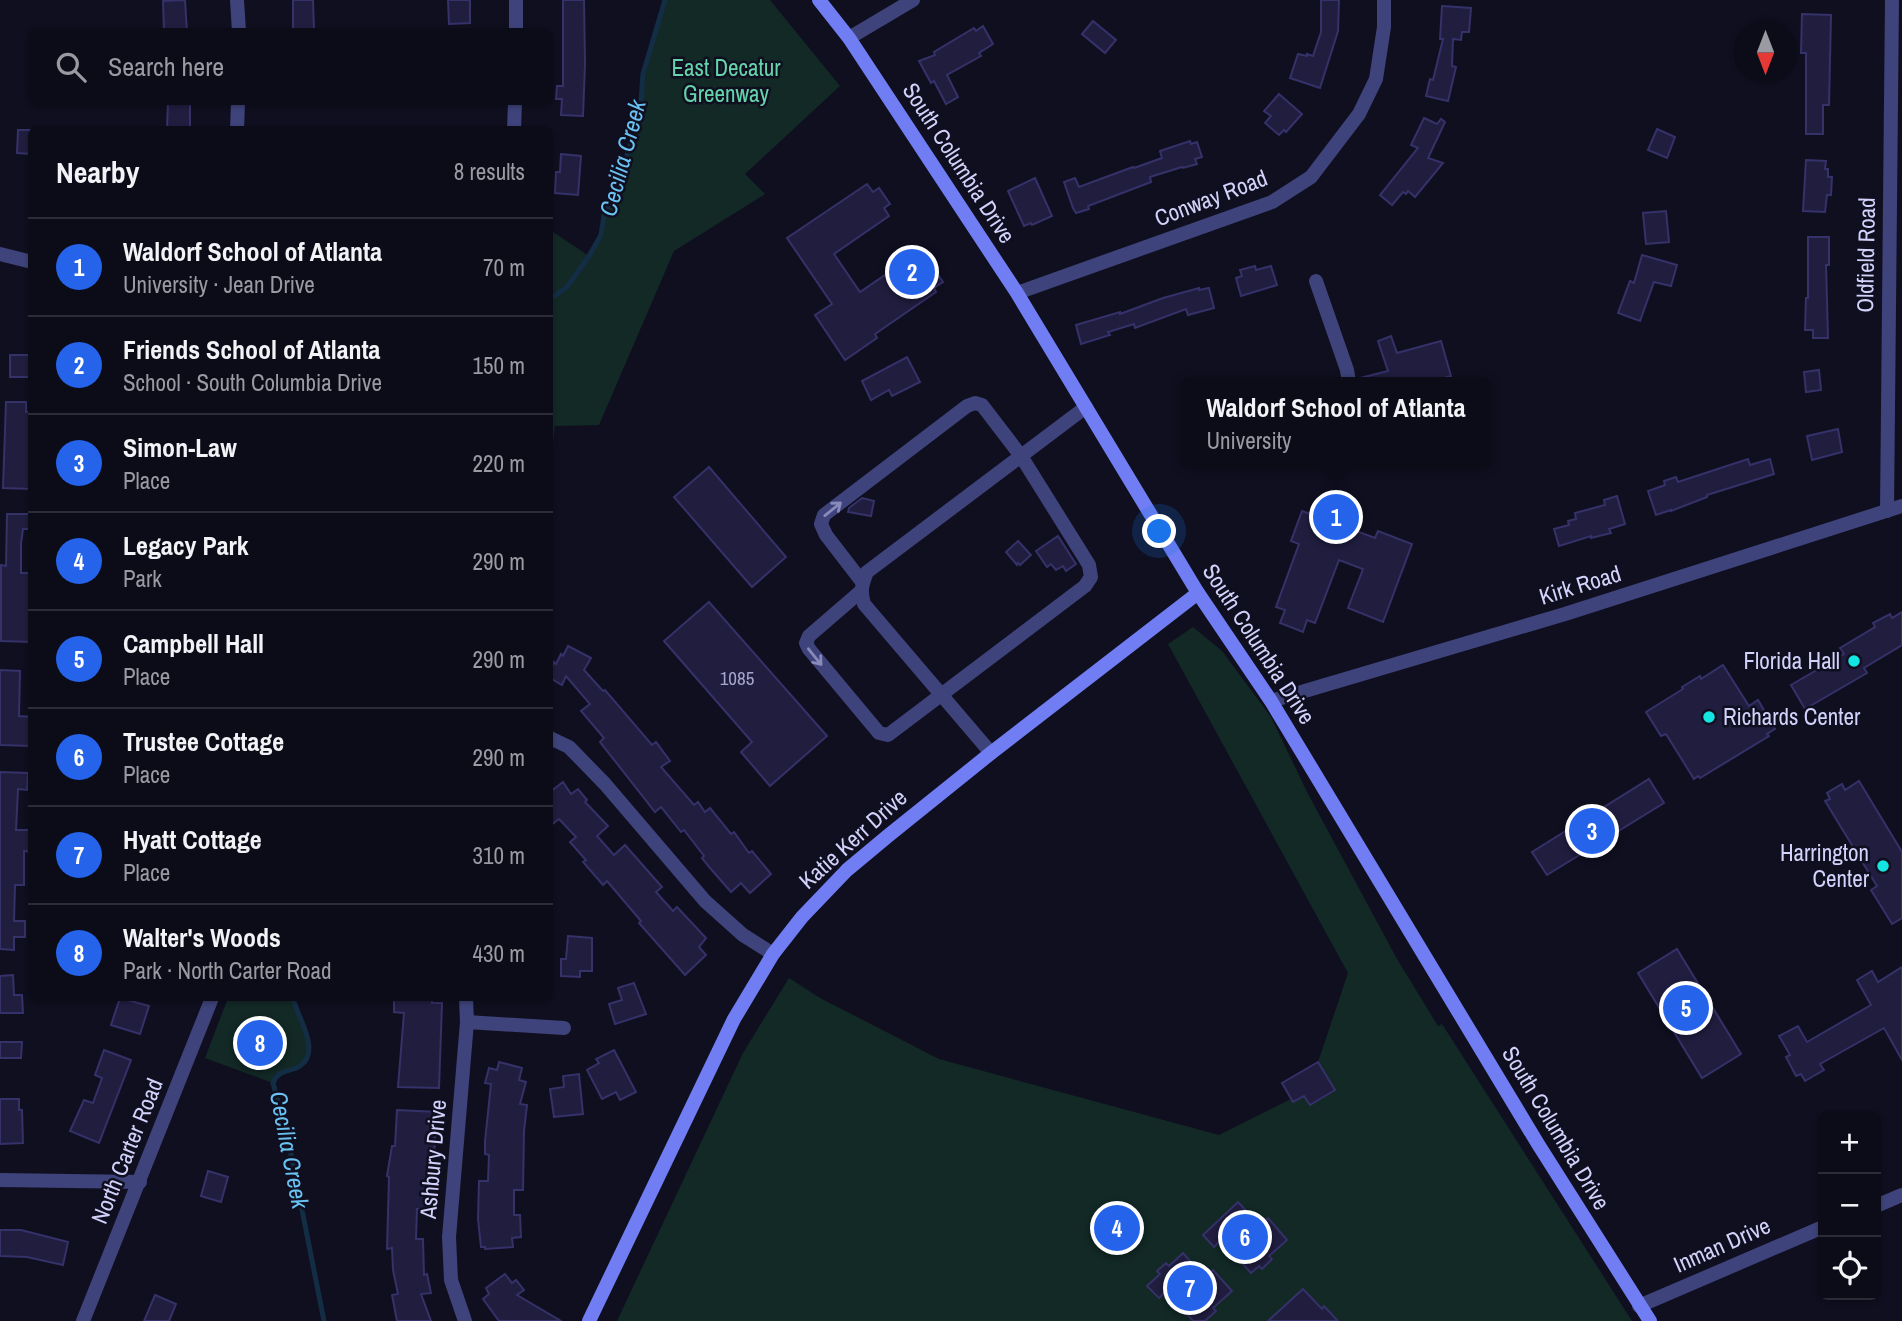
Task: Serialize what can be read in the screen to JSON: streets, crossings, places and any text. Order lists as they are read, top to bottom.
{
  "streets": {
    "main road": ["South Columbia Drive", "Katie Kerr Drive"],
    "street": [
      "Conway Road",
      "Oldfield Road",
      "Kirk Road",
      "North Carter Road",
      "Ashbury Drive",
      "Inman Drive"
    ]
  },
  "crossings": [
    ["South Columbia Drive", "Conway Road"],
    ["South Columbia Drive", "Kirk Road"],
    ["South Columbia Drive", "Katie Kerr Drive"],
    ["South Columbia Drive", "Inman Drive"],
    ["Oldfield Road", "Kirk Road"]
  ],
  "water": ["Cecilia Creek"],
  "parks": ["East Decatur Greenway"],
  "places": ["Florida Hall", "Richards Center", "Harrington Center"],
  "house_numbers": ["1085"],
  "north": "bottom",
  "page": {
    "search": "Search here",
    "heading": ["Nearby", "8 results"],
    "list": [
      {
        "mark": "1",
        "name": "Waldorf School of Atlanta",
        "note": "University · Jean Drive",
        "value": "70 m"
      },
      {
        "mark": "2",
        "name": "Friends School of Atlanta",
        "note": "School · South Columbia Drive",
        "value": "150 m"
      },
      {
        "mark": "3",
        "name": "Simon-Law",
        "note": "Place",
        "value": "220 m"
      },
      {
        "mark": "4",
        "name": "Legacy Park",
        "note": "Park",
        "value": "290 m"
      },
      {
        "mark": "5",
        "name": "Campbell Hall",
        "note": "Place",
        "value": "290 m"
      },
      {
        "mark": "6",
        "name": "Trustee Cottage",
        "note": "Place",
        "value": "290 m"
      },
      {
        "mark": "7",
        "name": "Hyatt Cottage",
        "note": "Place",
        "value": "310 m"
      },
      {
        "mark": "8",
        "name": "Walter's Woods",
        "note": "Park · North Carter Road",
        "value": "430 m"
      }
    ],
    "pins": [
      "2",
      "1",
      "3",
      "5",
      "8",
      "4",
      "6",
      "7"
    ],
    "popup": ["Waldorf School of Atlanta", "University"],
    "map_buttons": ["+", "−"]
  }
}
